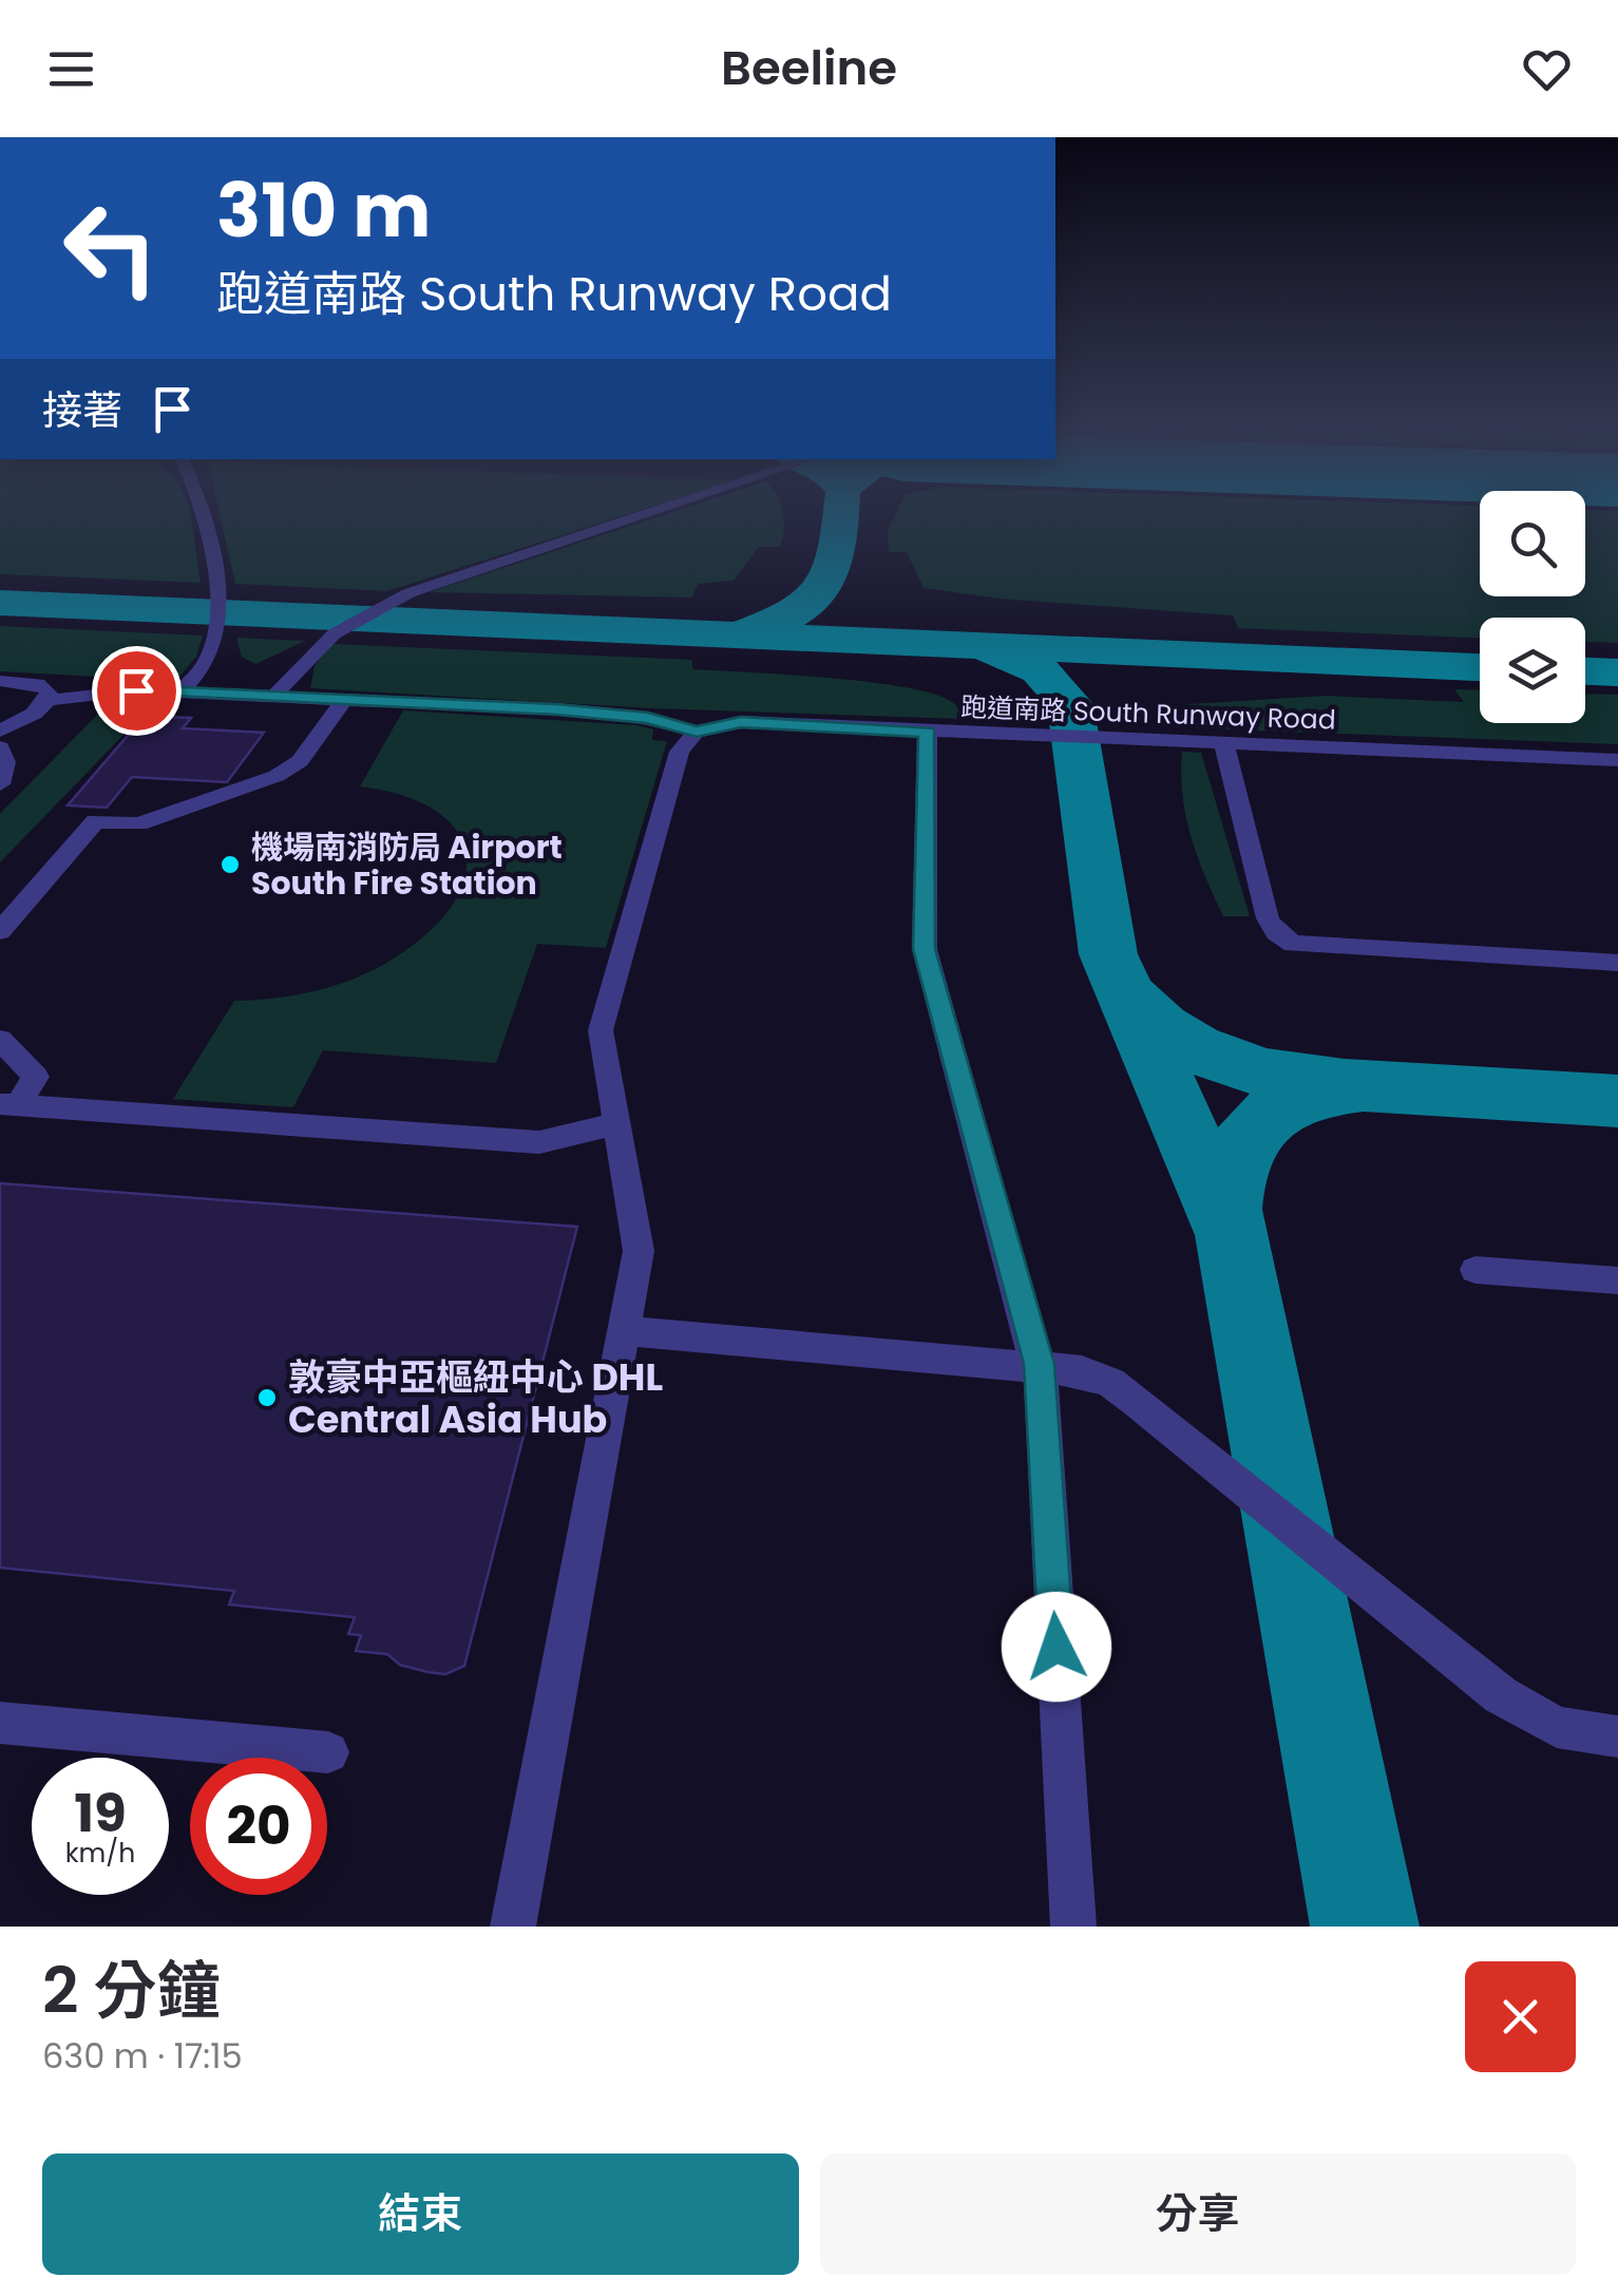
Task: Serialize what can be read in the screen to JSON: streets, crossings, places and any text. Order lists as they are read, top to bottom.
{
  "streets": {
    "lane": ["跑道南路 South Runway Road"]
  },
  "places": ["機場南消防局 Airport South Fire Station", "敦豪中亞樞紐中心 DHL Central Asia Hub"],
  "page": {
    "header": "Beeline",
    "turn": ["310 m", "跑道南路 South Runway Road"],
    "then": "接著",
    "speed": "19 km/h",
    "limit": "20",
    "heading": ["2 分鐘", "630 m · 17:15"],
    "buttons": ["結束", "分享"]
  }
}
